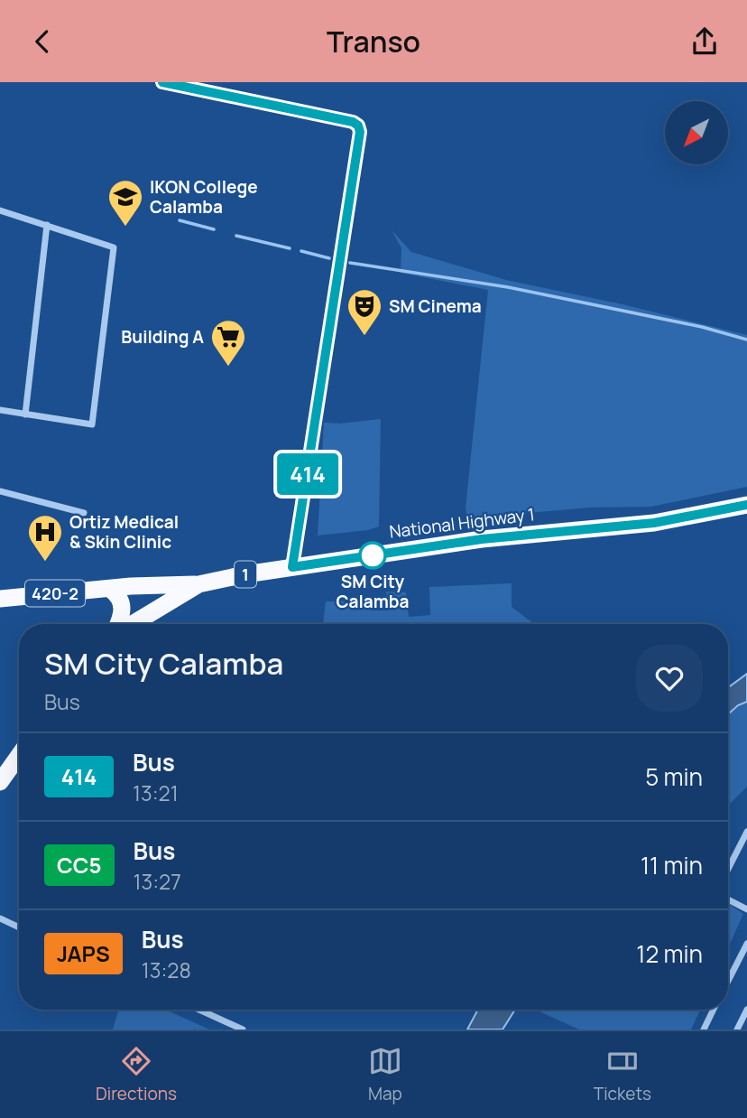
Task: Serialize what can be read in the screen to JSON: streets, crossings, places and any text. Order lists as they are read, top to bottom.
{
  "streets": {
    "highway": ["National Highway 1", "1", "420-2"]
  },
  "crossings": [
    ["National Highway 1", "420-2"],
    ["1", "420-2"]
  ],
  "places": {
    "school or university": ["IKON College Calamba"],
    "theatre": ["SM Cinema"],
    "supermarket": ["Building A"],
    "other": ["SM City Calamba"],
    "hospital": ["Ortiz Medical & Skin Clinic"]
  },
  "lines": ["bus line 414"],
  "north": "bottom left",
  "page": {
    "header": "Transo",
    "on_map": "414",
    "heading": ["SM City Calamba", "Bus"],
    "list": [
      {
        "mark": "414",
        "name": "Bus",
        "note": "13:21",
        "value": "5 min"
      },
      {
        "mark": "CC5",
        "name": "Bus",
        "note": "13:27",
        "value": "11 min"
      },
      {
        "mark": "JAPS",
        "name": "Bus",
        "note": "13:28",
        "value": "12 min"
      }
    ],
    "tabs": ["Directions", "Map", "Tickets"]
  }
}
